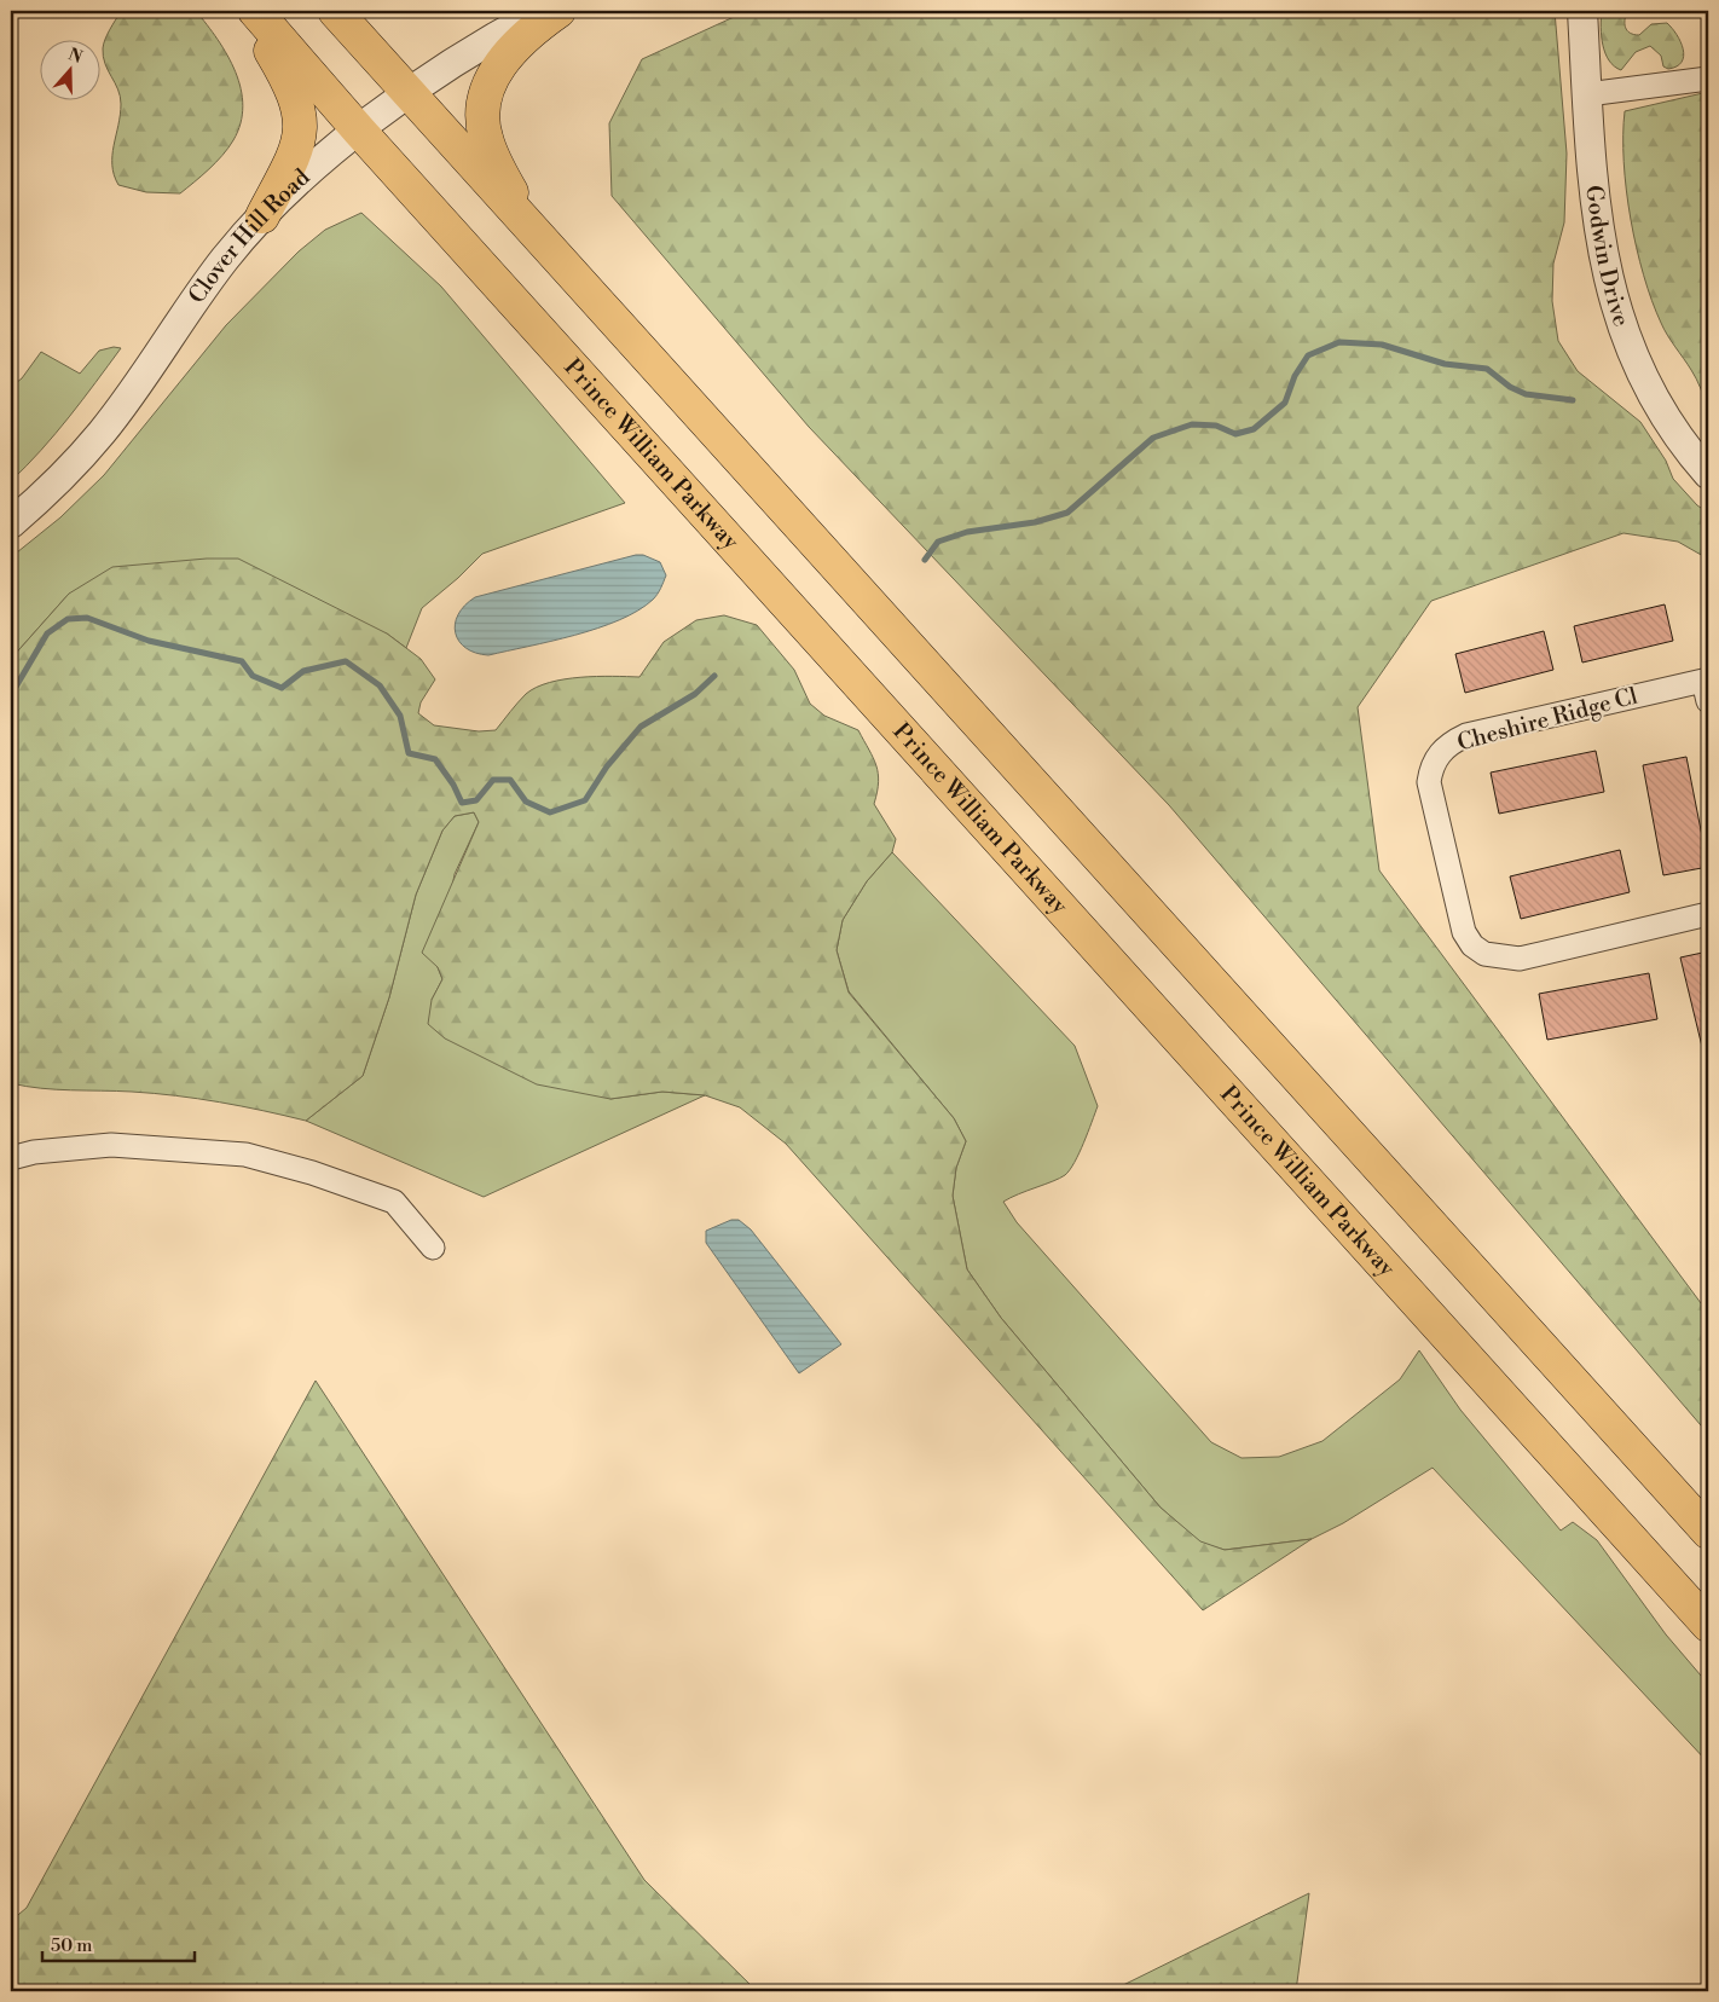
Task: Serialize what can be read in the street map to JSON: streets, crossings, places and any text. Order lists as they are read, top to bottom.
{
  "streets": {
    "highway": ["Prince William Parkway"],
    "street": ["Clover Hill Road", "Godwin Drive", "Cheshire Ridge Cl"]
  },
  "crossings": [
    ["Clover Hill Road", "Prince William Parkway"]
  ],
  "scale_bar": "50 m",
  "north": "top"
}
